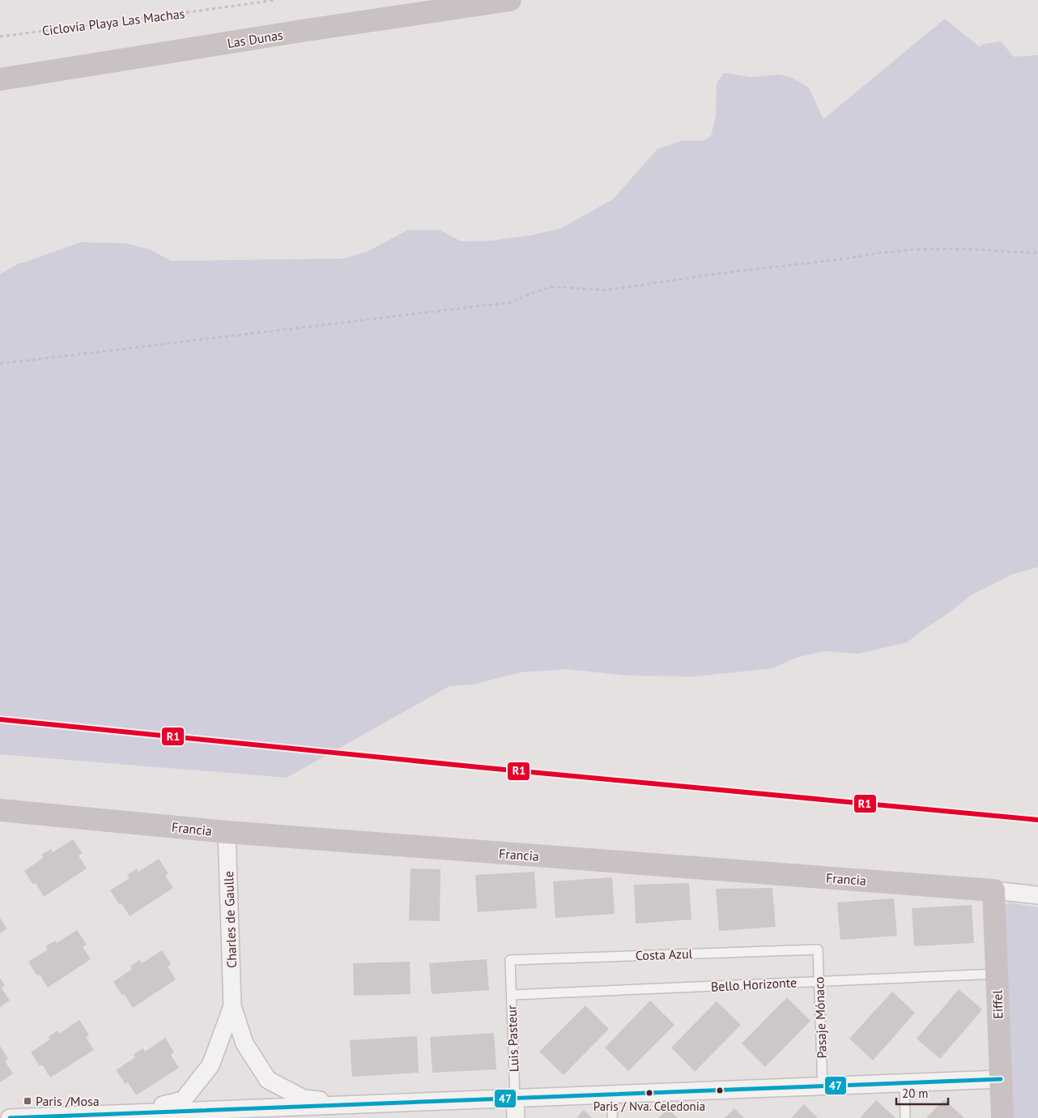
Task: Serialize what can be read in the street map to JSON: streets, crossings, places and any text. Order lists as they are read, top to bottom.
{
  "streets": {
    "street": [
      "Las Dunas",
      "Francia",
      "Charles de Gaulle",
      "Eiffel",
      "Luis Pasteur"
    ],
    "lane": ["Costa Azul", "Bello Horizonte", "Pasaje Mónaco"],
    "path": ["Ciclovía Playa Las Machas"]
  },
  "crossings": [
    ["Francia", "Charles de Gaulle"],
    ["Francia", "Eiffel"],
    ["Costa Azul", "Pasaje Mónaco"],
    ["Costa Azul", "Luis Pasteur"],
    ["Bello Horizonte", "Eiffel"],
    ["Bello Horizonte", "Pasaje Mónaco"],
    ["Bello Horizonte", "Luis Pasteur"]
  ],
  "places": {
    "other": ["Paris / Nva. Celedonia"],
    "transit": ["Paris /Mosa"]
  },
  "lines": ["transit line R1", "transit line 47"],
  "scale_bar": "20 m"
}
